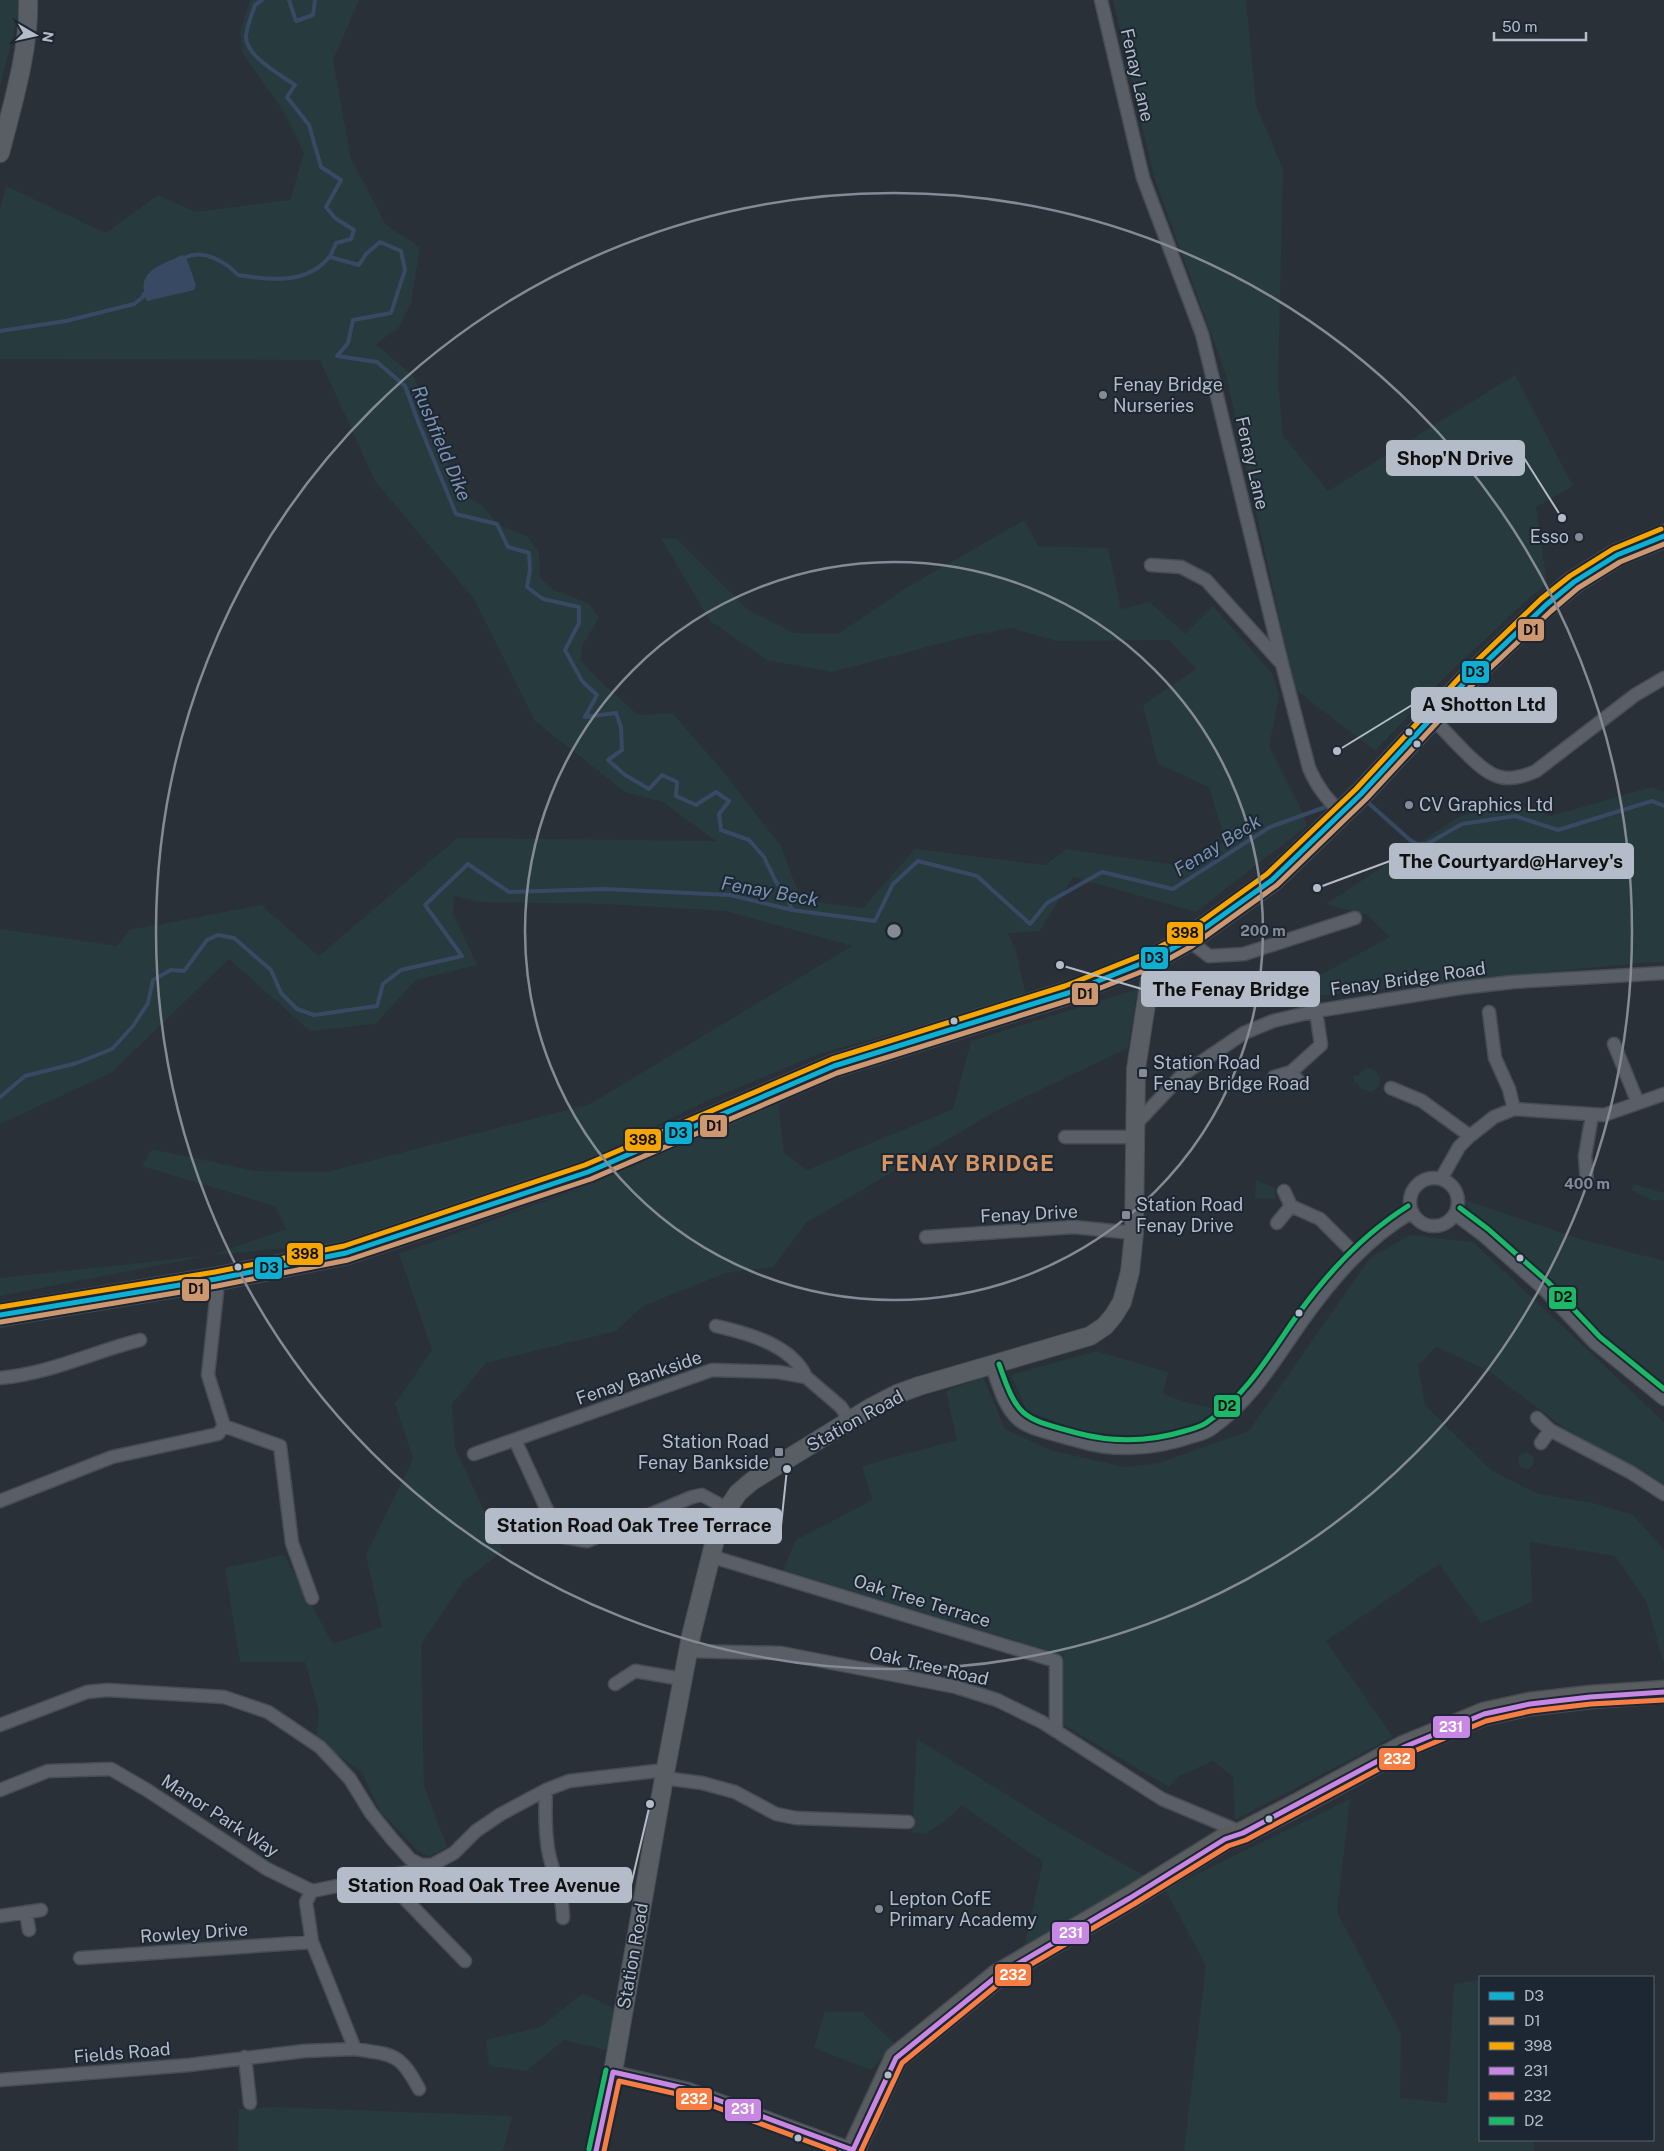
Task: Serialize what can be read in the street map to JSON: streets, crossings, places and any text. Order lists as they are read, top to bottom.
{
  "streets": {
    "street": [
      "Fenay Lane",
      "Fenay Bridge Road",
      "Fenay Drive",
      "Fenay Bankside",
      "Station Road",
      "Oak Tree Terrace",
      "Oak Tree Road",
      "Manor Park Way",
      "Rowley Drive",
      "Fields Road"
    ]
  },
  "crossings": [
    ["Fenay Bridge Road", "Station Road"],
    ["Fenay Drive", "Station Road"],
    ["Station Road", "Oak Tree Terrace"],
    ["Station Road", "Oak Tree Road"],
    ["Oak Tree Terrace", "Oak Tree Road"]
  ],
  "districts": ["FENAY BRIDGE"],
  "water": ["Rushfield Dike", "Fenay Beck"],
  "places": {
    "other": [
      "Fenay Bridge Nurseries",
      "Shop'N Drive",
      "Esso",
      "A Shotton Ltd",
      "CV Graphics Ltd",
      "The Courtyard@Harvey's",
      "The Fenay Bridge",
      "Station Road Oak Tree Terrace",
      "Station Road Oak Tree Avenue",
      "Lepton CofE Primary Academy"
    ],
    "transit": ["Station Road Fenay Bridge Road", "Station Road Fenay Drive", "Station Road Fenay Bankside"]
  },
  "lines": [
    "transit line 398",
    "transit line D3",
    "transit line D1",
    "transit line D2",
    "transit line 231",
    "transit line 232"
  ],
  "legend": [
    "D3",
    "D1",
    "398",
    "231",
    "232",
    "D2"
  ],
  "scale_bar": "50 m",
  "north": "right",
  "rings": ["200 m", "400 m"]
}
